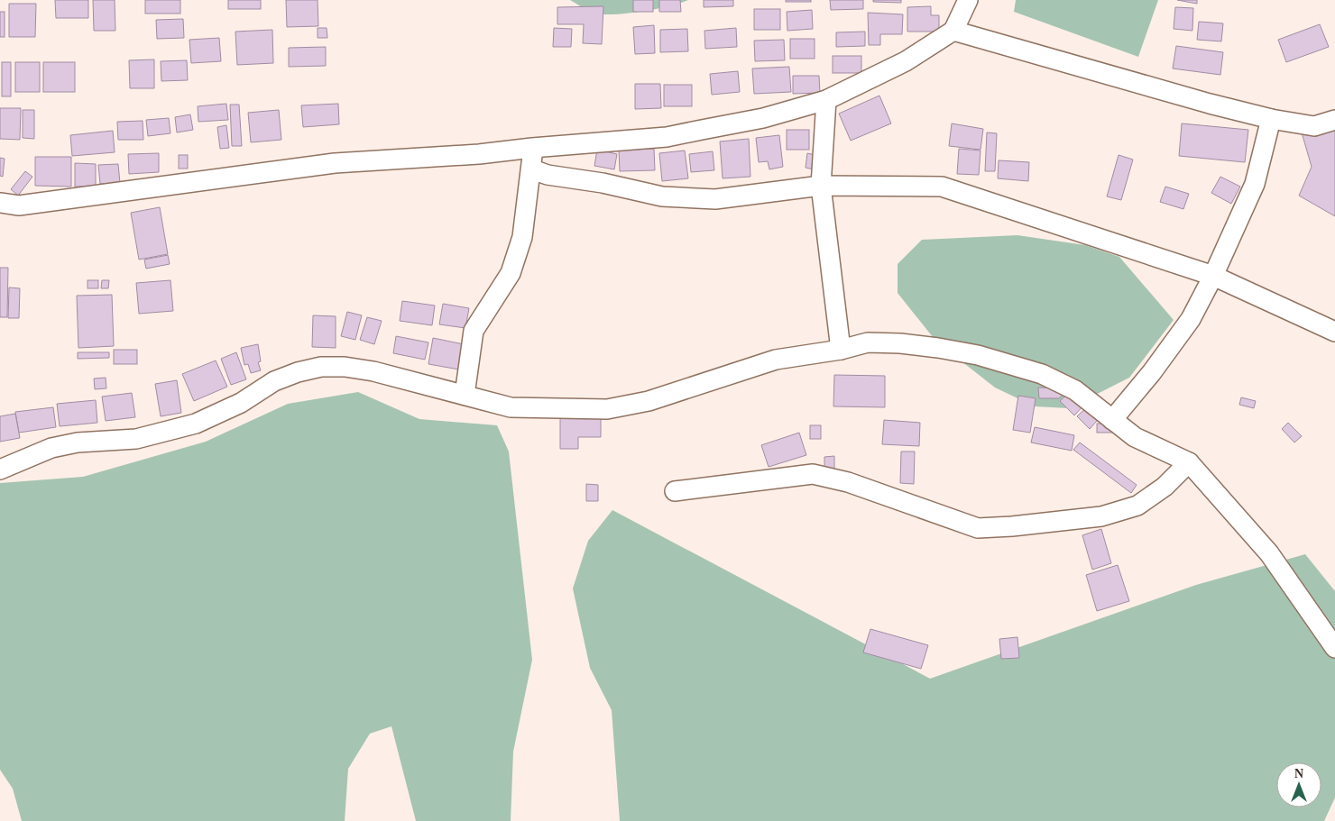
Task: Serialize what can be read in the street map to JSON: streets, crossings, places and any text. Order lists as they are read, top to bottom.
{
  "north": "top"
}
